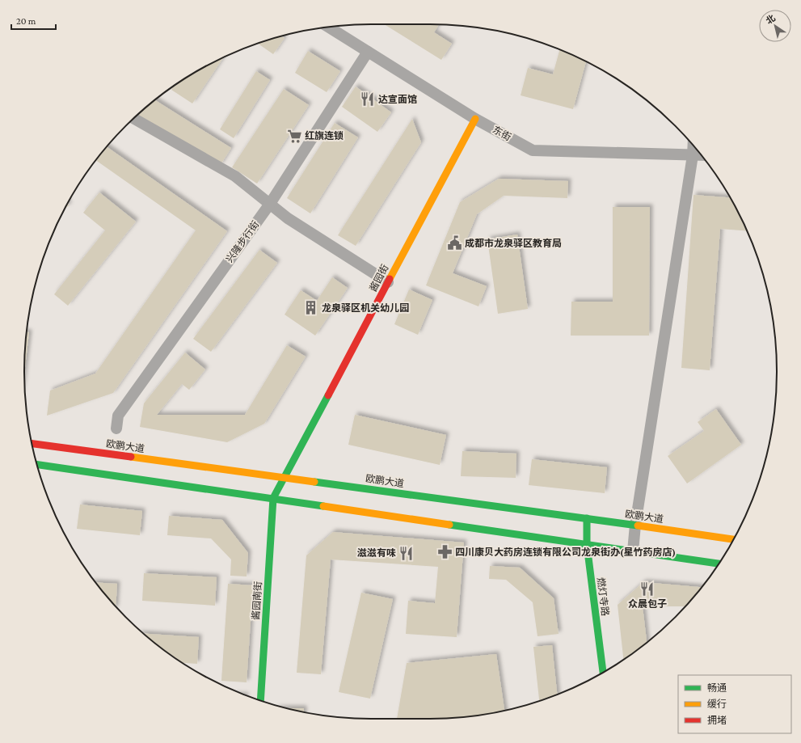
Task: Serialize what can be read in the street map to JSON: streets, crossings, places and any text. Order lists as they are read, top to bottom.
{
  "streets": {
    "main road": [
      "酱园街",
      "欧鹏大道",
      "燃灯寺路",
      "酱园南街"
    ],
    "street": ["东街", "兴隆步行街"]
  },
  "crossings": [
    ["东街", "兴隆步行街"],
    ["东街", "酱园街"],
    ["酱园街", "欧鹏大道"],
    ["酱园街", "酱园南街"],
    ["欧鹏大道", "燃灯寺路"]
  ],
  "places": {
    "restaurant": ["达宣面馆", "滋滋有味", "众晨包子"],
    "supermarket": ["红旗连锁"],
    "public building": ["成都市龙泉驿区教育局"],
    "building": ["龙泉驿区机关幼儿园"],
    "pharmacy": ["四川康贝大药房连锁有限公司龙泉街办(星竹药房店)"]
  },
  "legend": ["畅通", "缓行", "拥堵"],
  "scale_bar": "20 m",
  "north": "top left"
}
